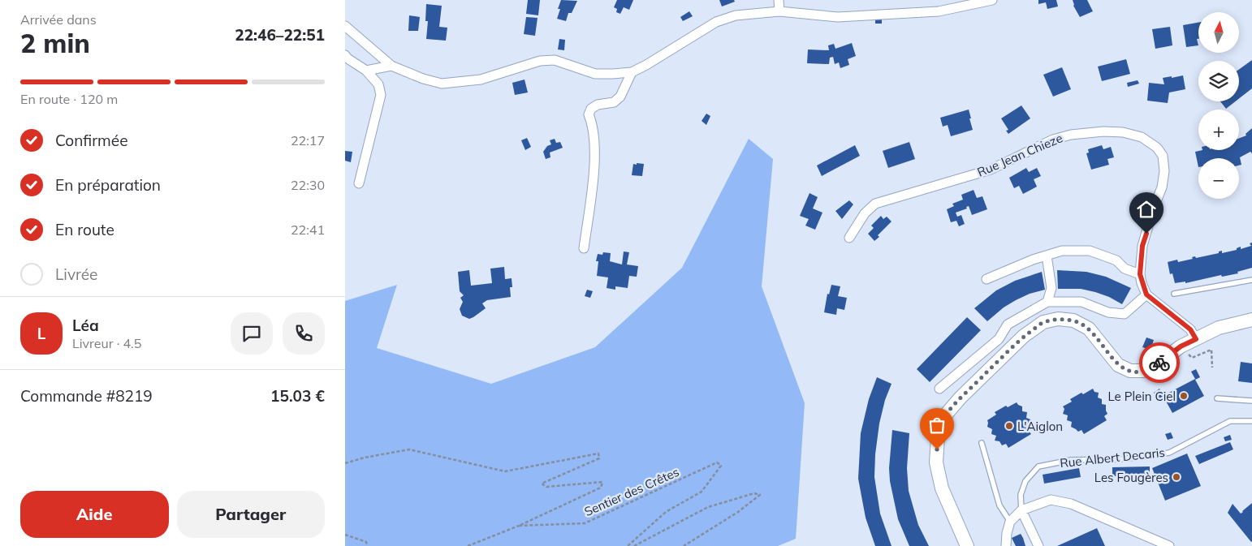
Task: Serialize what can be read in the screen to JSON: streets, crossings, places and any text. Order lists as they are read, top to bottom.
{
  "streets": {
    "street": ["Rue Jean Chieze"],
    "lane": ["Rue Albert Decaris"],
    "path": ["Sentier des Crêtes"]
  },
  "places": ["Le Plein Ciel", "L'Aiglon", "Les Fougères"],
  "north": "top",
  "page": {
    "heading": ["2 min", "Arrivée dans", "22:46–22:51"],
    "panel": [
      "Léa",
      "Livreur · 4.5",
      "Commande #8219",
      "15.03 €"
    ],
    "map_buttons": ["+", "−"],
    "bar": "En route · 120 m",
    "list": [
      ["Confirmée", "22:17"],
      ["En préparation", "22:30"],
      ["En route", "22:41"],
      "Livrée"
    ],
    "round": "L",
    "buttons": ["Aide", "Partager"]
  }
}
